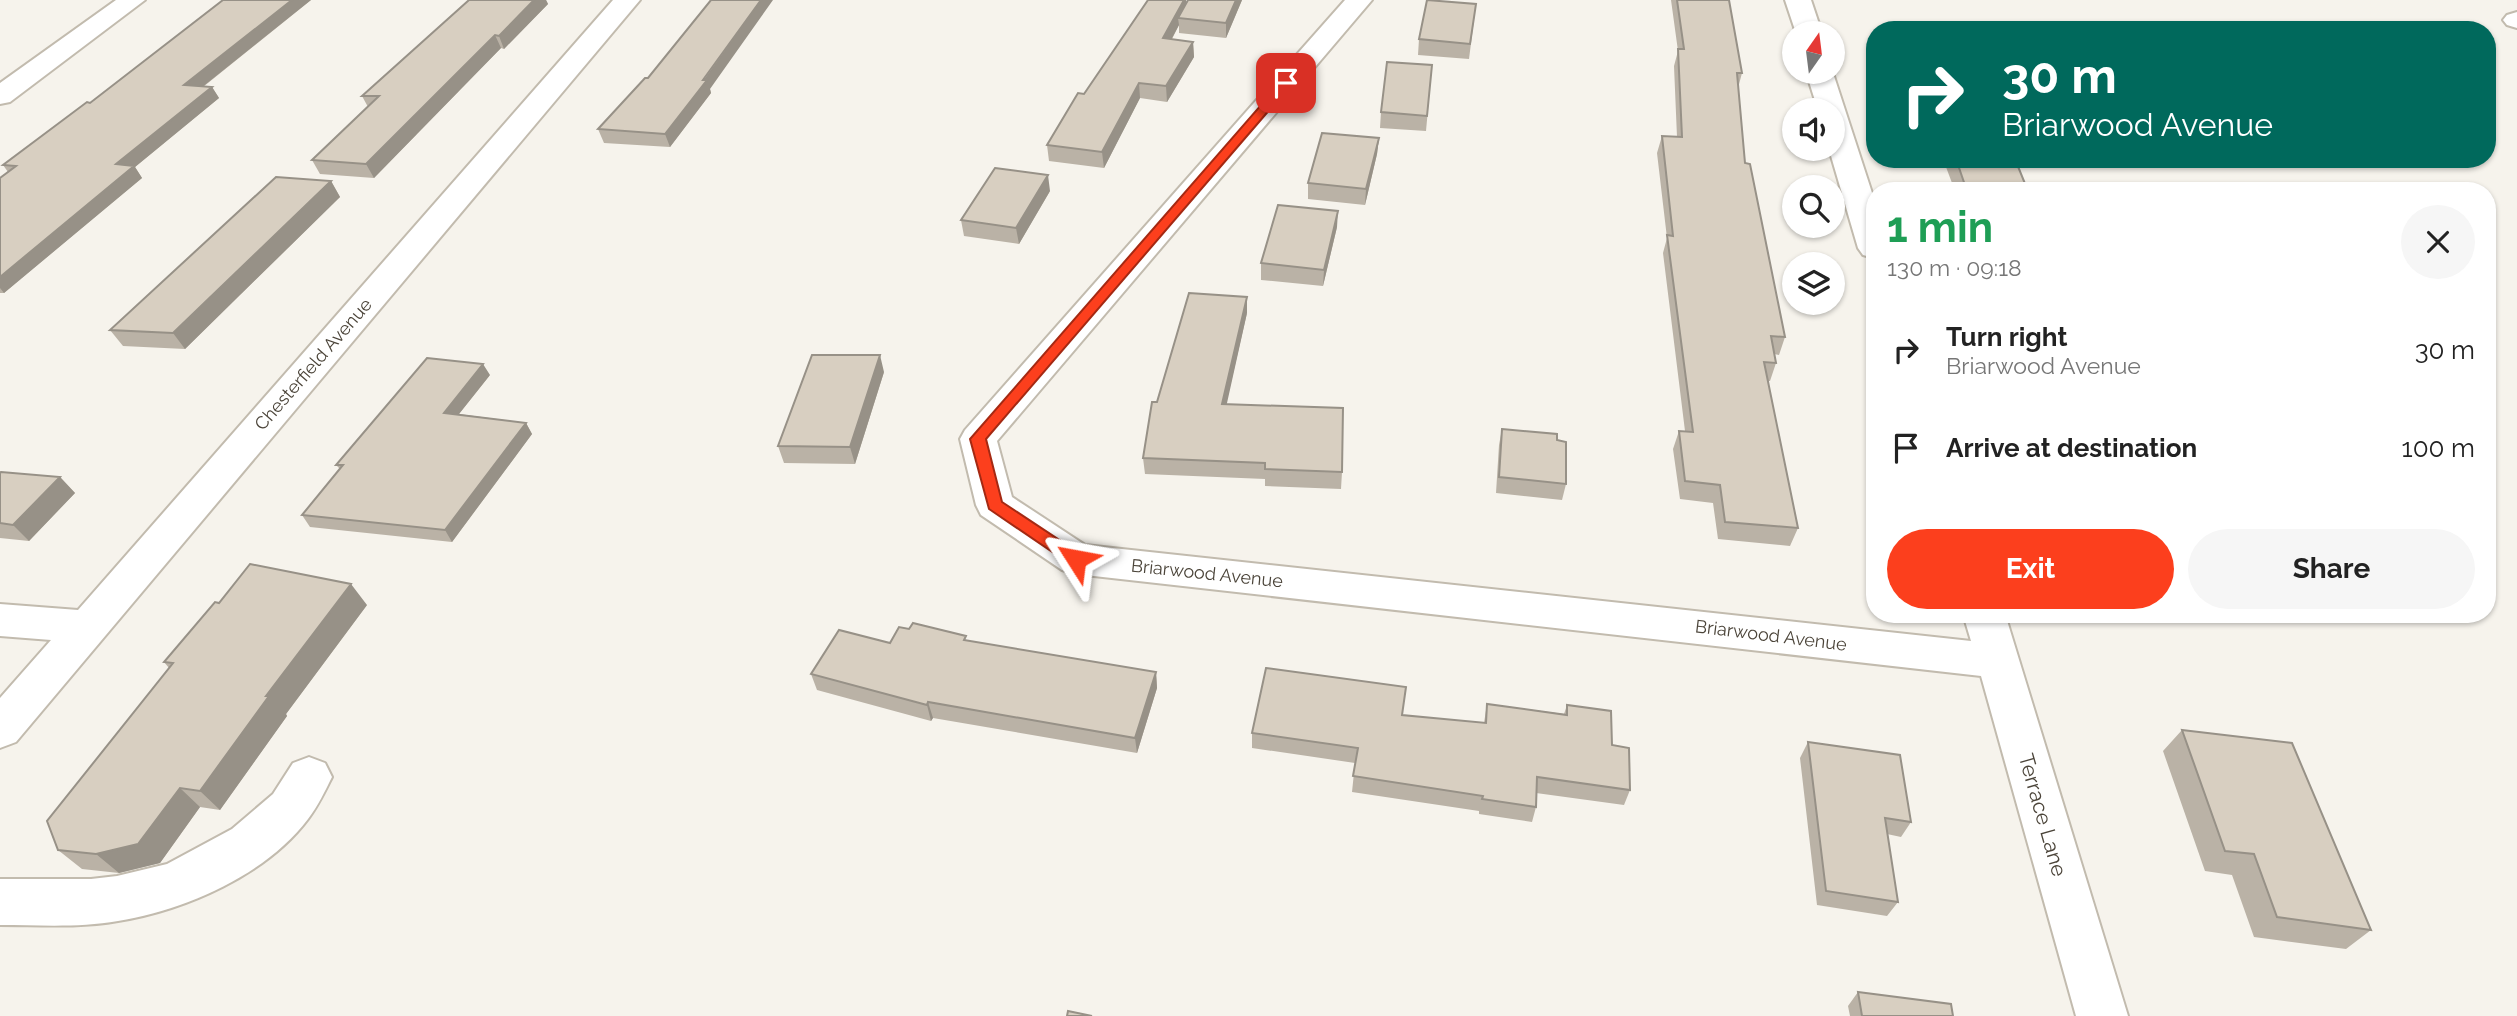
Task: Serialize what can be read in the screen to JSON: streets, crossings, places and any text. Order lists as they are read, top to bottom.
{
  "streets": {
    "street": ["Chesterfield Avenue", "Briarwood Avenue", "Terrace Lane"]
  },
  "crossings": [
    ["Briarwood Avenue", "Terrace Lane"]
  ],
  "north": "top",
  "page": {
    "turn": ["30 m", "Briarwood Avenue"],
    "heading": ["1 min", "130 m · 09:18"],
    "list": [
      {
        "name": "Turn right",
        "note": "Briarwood Avenue",
        "value": "30 m"
      },
      {
        "name": "Arrive at destination",
        "value": "100 m"
      }
    ],
    "buttons": ["Exit", "Share"]
  }
}
